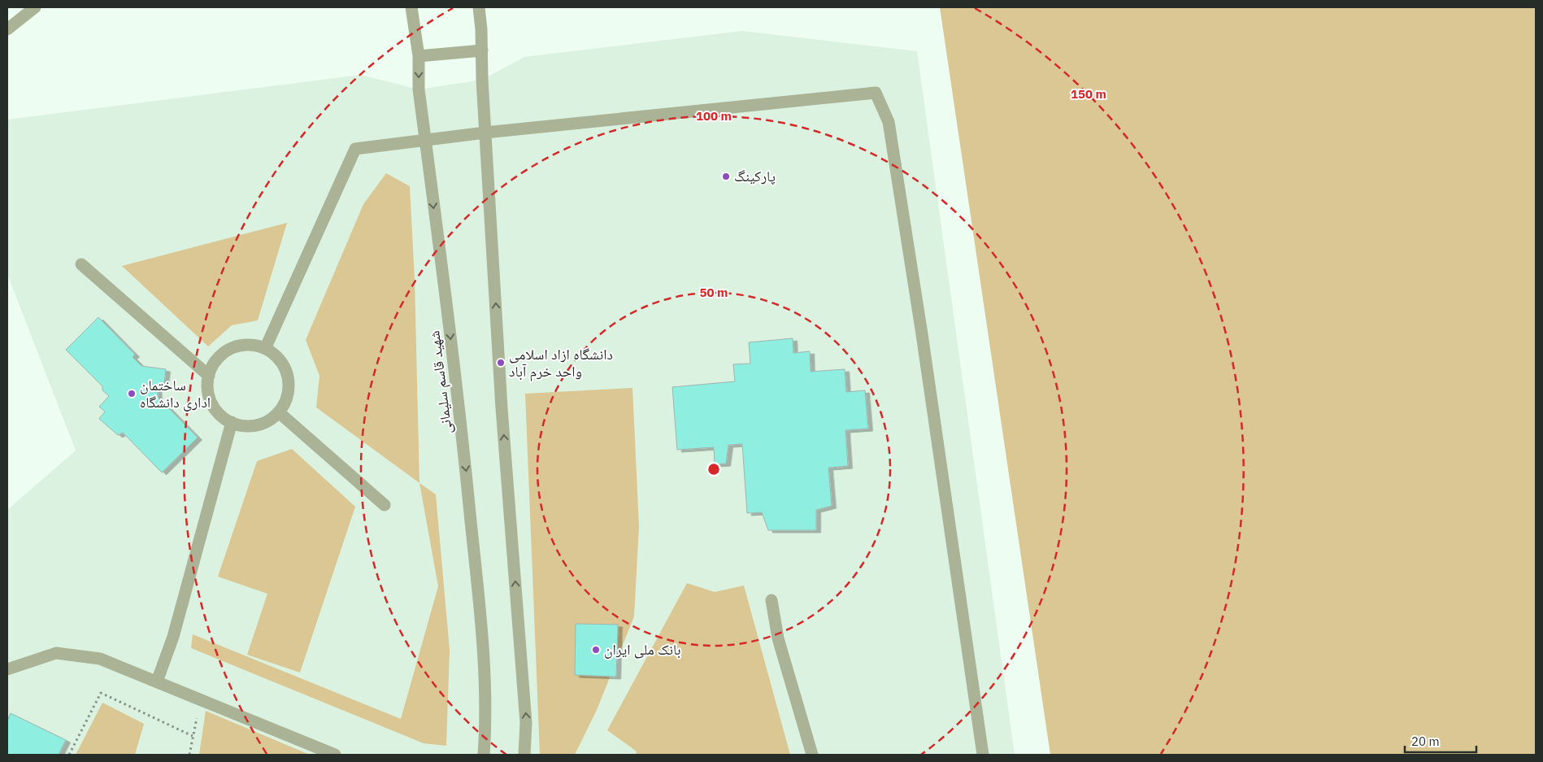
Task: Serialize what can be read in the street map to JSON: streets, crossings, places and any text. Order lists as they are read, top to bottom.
{
  "streets": {
    "street": ["شهید قاسم سلیمانی"]
  },
  "places": [
    "پارکینگ",
    "دانشگاه ازاد اسلامی واحد خرم آباد",
    "ساختمان اداری دانشگاه",
    "بانک ملی ایران"
  ],
  "scale_bar": "20 m",
  "rings": ["150 m", "100 m", "50 m"]
}
